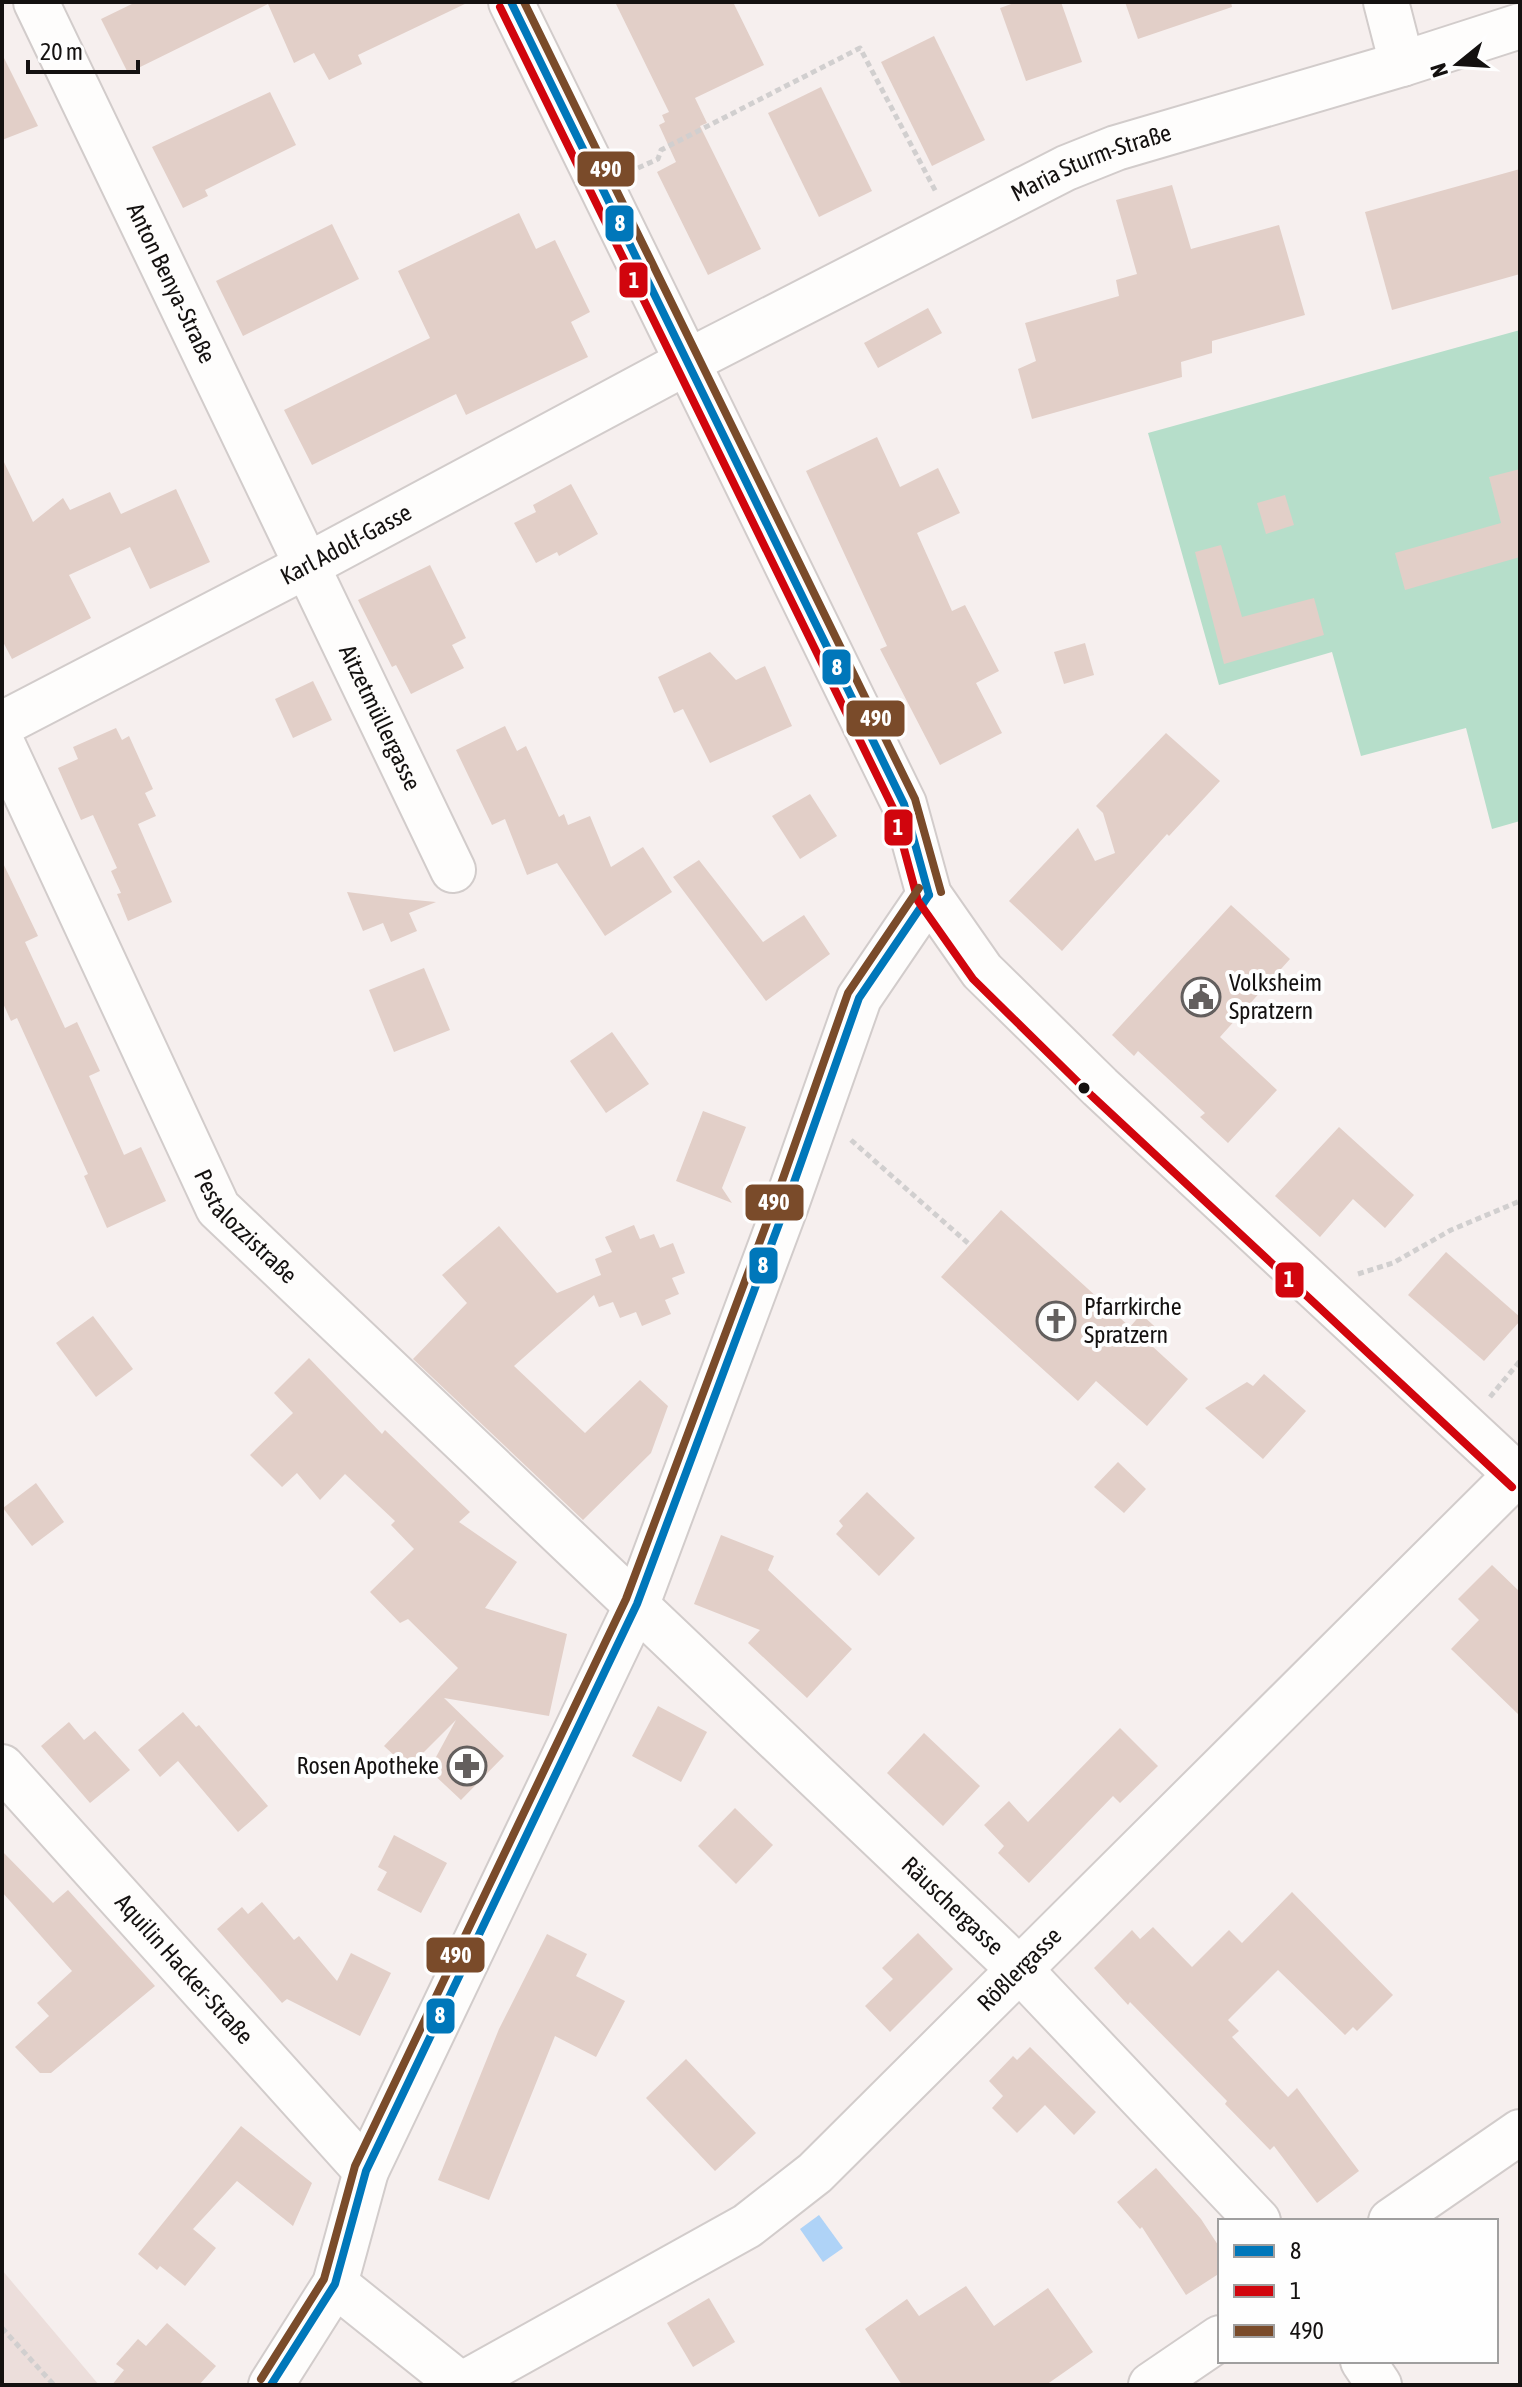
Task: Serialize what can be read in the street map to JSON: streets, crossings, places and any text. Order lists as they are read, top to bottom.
{
  "streets": {
    "street": [
      "Maria Sturm-Straße",
      "Anton Benya-Straße",
      "Karl Adolf-Gasse",
      "Aitzetmüllergasse",
      "Pestalozzistraße",
      "Räuschergasse",
      "Aquilin Hacker-Straße",
      "Rößlergasse"
    ]
  },
  "crossings": [
    ["Maria Sturm-Straße", "Karl Adolf-Gasse"],
    ["Anton Benya-Straße", "Karl Adolf-Gasse"],
    ["Anton Benya-Straße", "Aitzetmüllergasse"],
    ["Karl Adolf-Gasse", "Aitzetmüllergasse"],
    ["Pestalozzistraße", "Räuschergasse"],
    ["Räuschergasse", "Rößlergasse"]
  ],
  "places": {
    "public building": ["Volksheim Spratzern"],
    "church": ["Pfarrkirche Spratzern"],
    "pharmacy": ["Rosen Apotheke"]
  },
  "lines": ["transit line 8", "transit line 490", "transit line 1"],
  "legend": ["8", "1", "490"],
  "scale_bar": "20 m",
  "north": "left"
}
